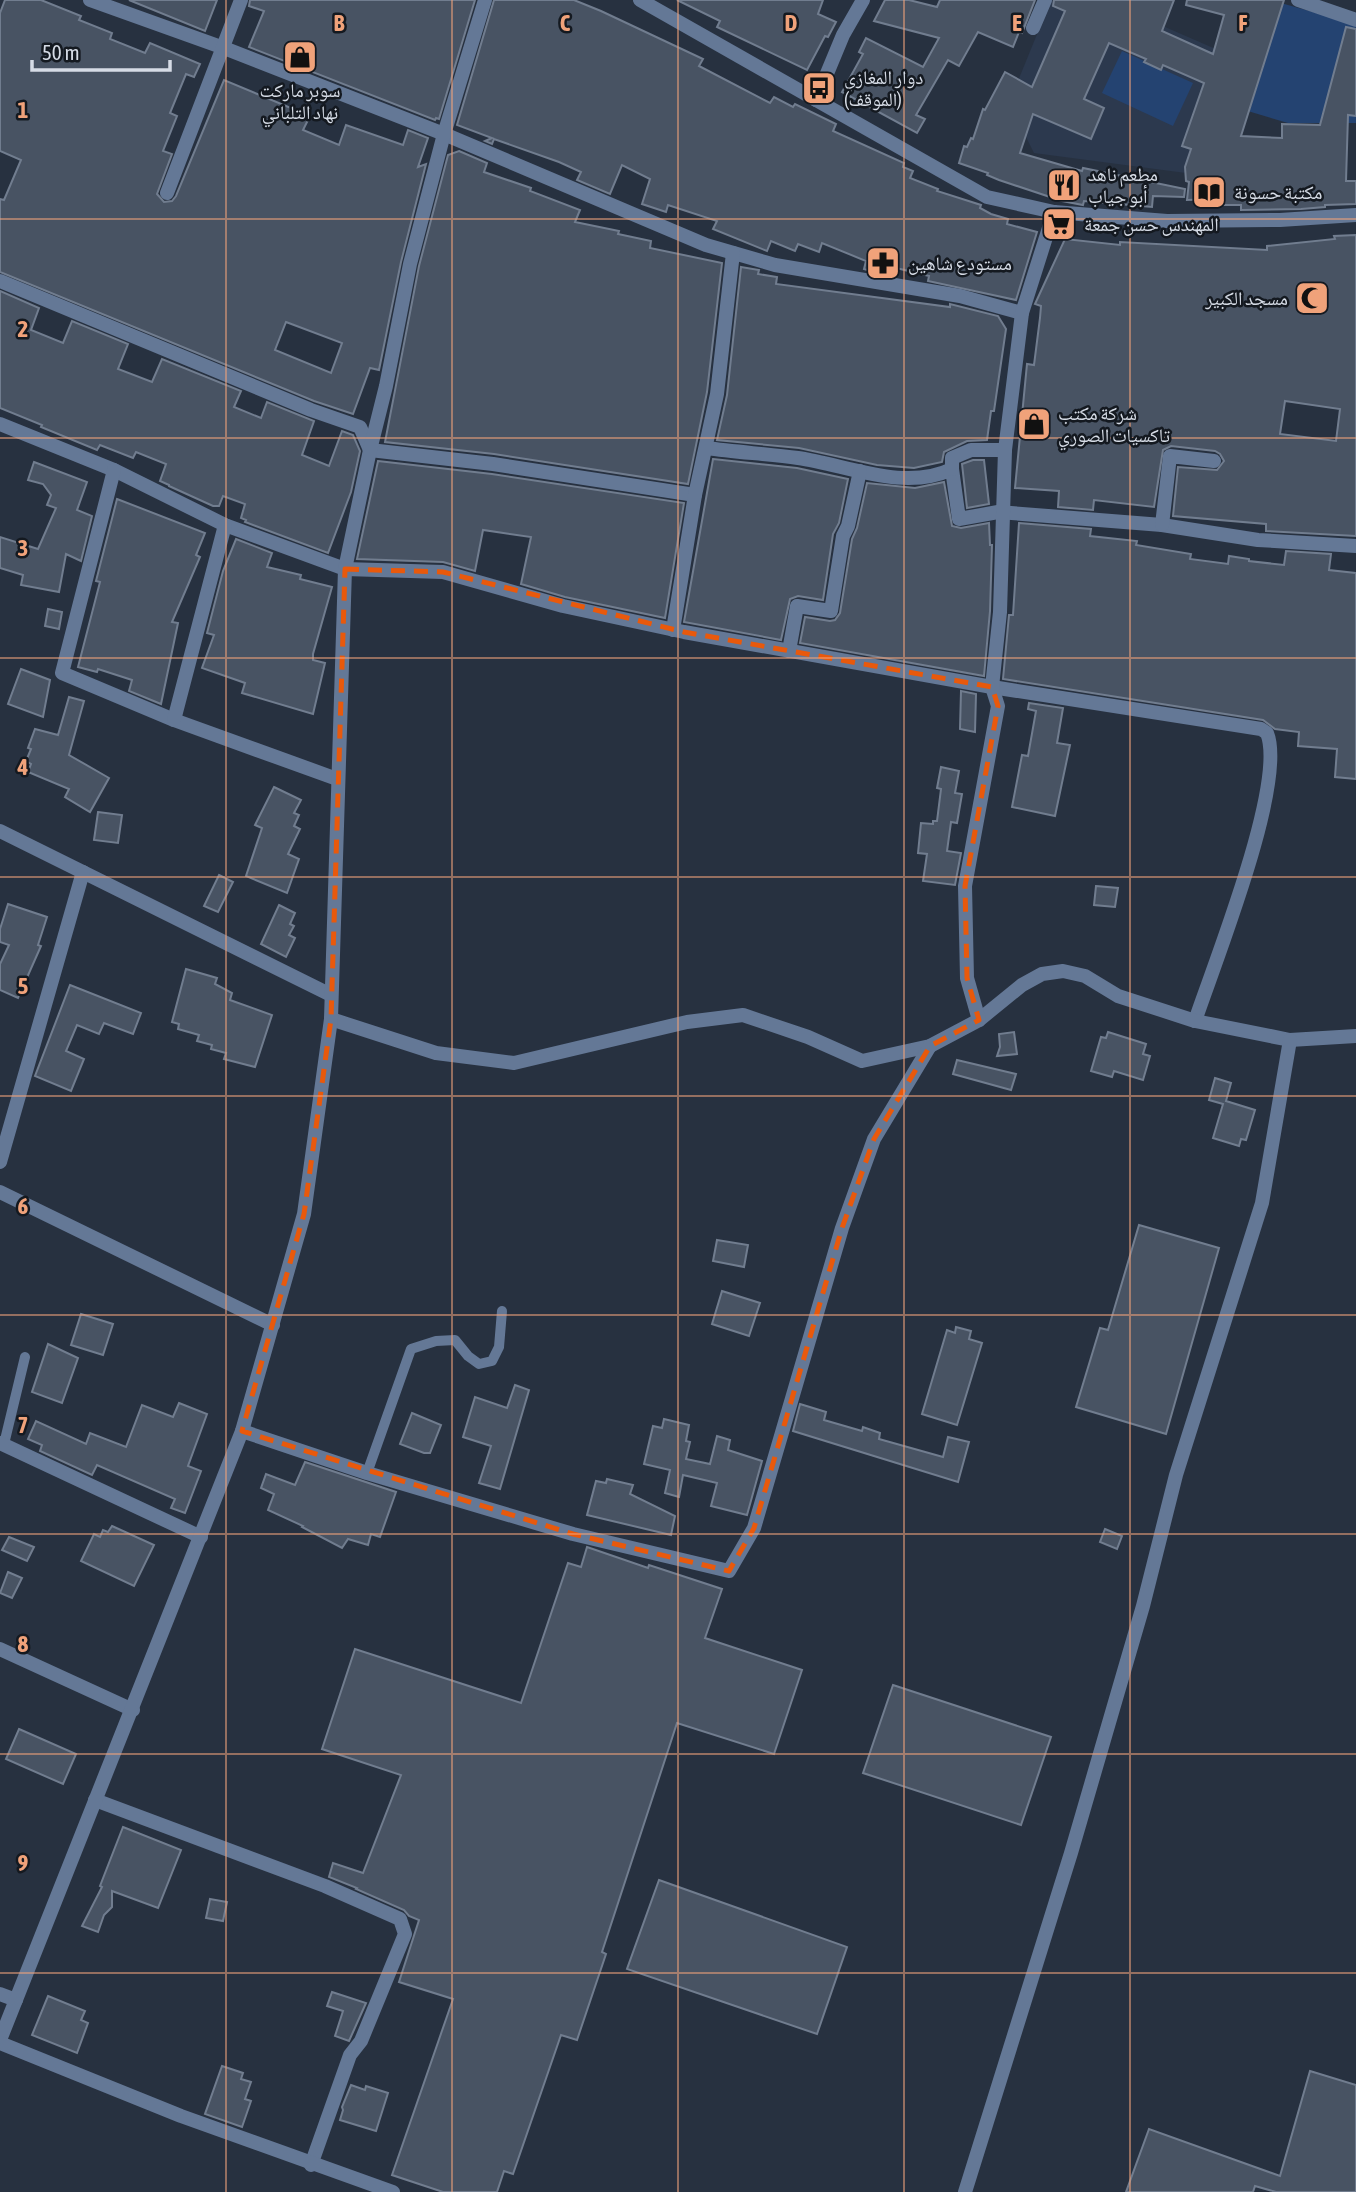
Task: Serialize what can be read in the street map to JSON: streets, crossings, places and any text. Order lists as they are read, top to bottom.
{
  "places": {
    "shop": ["سوبر ماركت نهاد التلباني", "شركة مكتب تاكسيات الصوري"],
    "bus stop": ["دوار المغازي (الموقف)"],
    "restaurant": ["مطعم ناهد أبو جياب"],
    "library": ["مكتبة حسونة"],
    "supermarket": ["المهندس حسن جمعة"],
    "pharmacy": ["مستودع شاهين"],
    "mosque": ["مسجد الكبير"]
  },
  "scale_bar": "50 m",
  "grid": {
    "columns": [
      "B",
      "C",
      "D",
      "E",
      "F"
    ],
    "rows": [
      "1",
      "2",
      "3",
      "4",
      "5",
      "6",
      "7",
      "8",
      "9"
    ]
  }
}
